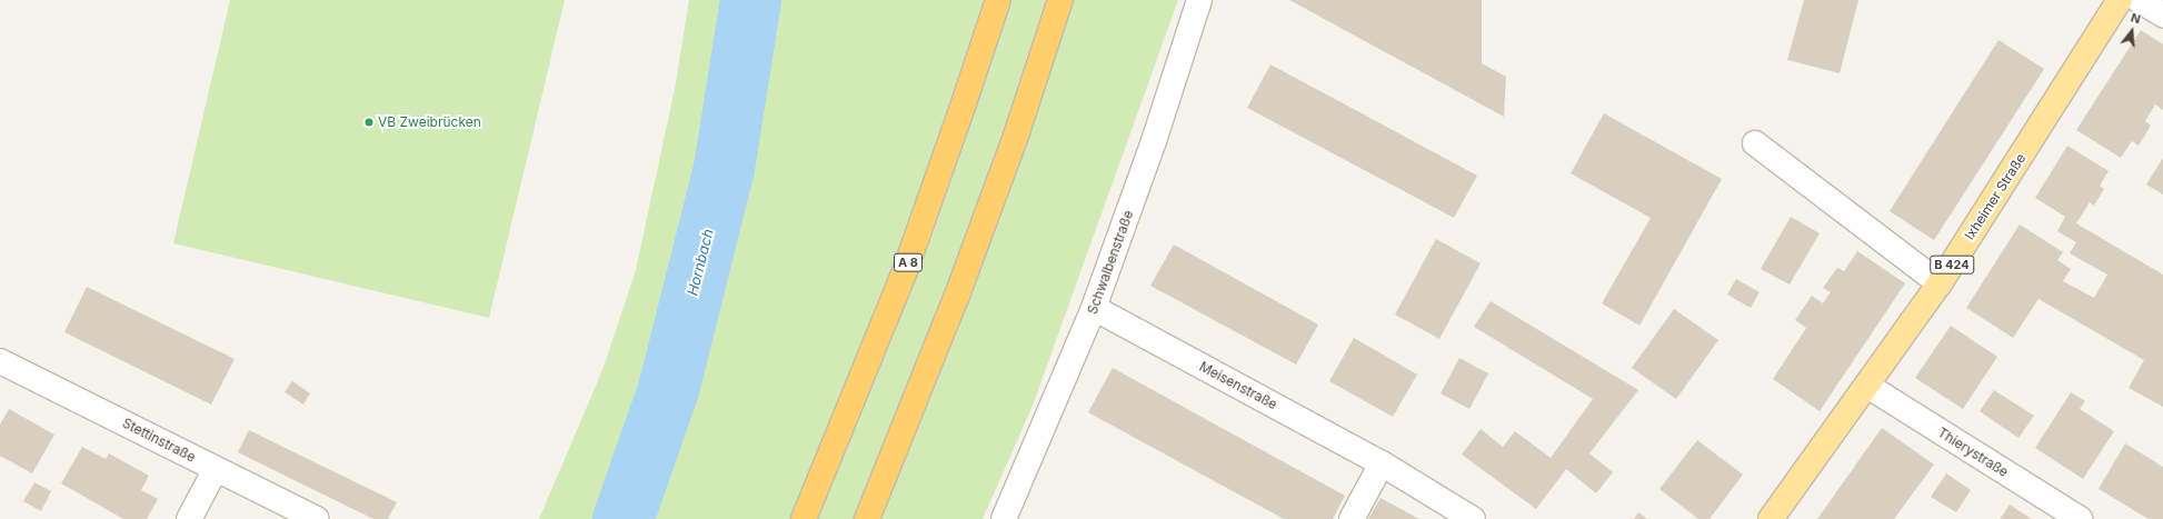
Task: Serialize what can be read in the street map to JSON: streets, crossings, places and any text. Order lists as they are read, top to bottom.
{
  "streets": {
    "highway": ["A 8"],
    "main road": ["Ixheimer Straße", "B 424"],
    "street": [
      "Schwalbenstraße",
      "Meisenstraße",
      "Stettinstraße",
      "Thierystraße"
    ]
  },
  "crossings": [
    ["Ixheimer Straße", "Thierystraße"],
    ["Schwalbenstraße", "Meisenstraße"]
  ],
  "water": ["Hornbach"],
  "places": ["VB Zweibrücken"],
  "north": "top"
}
